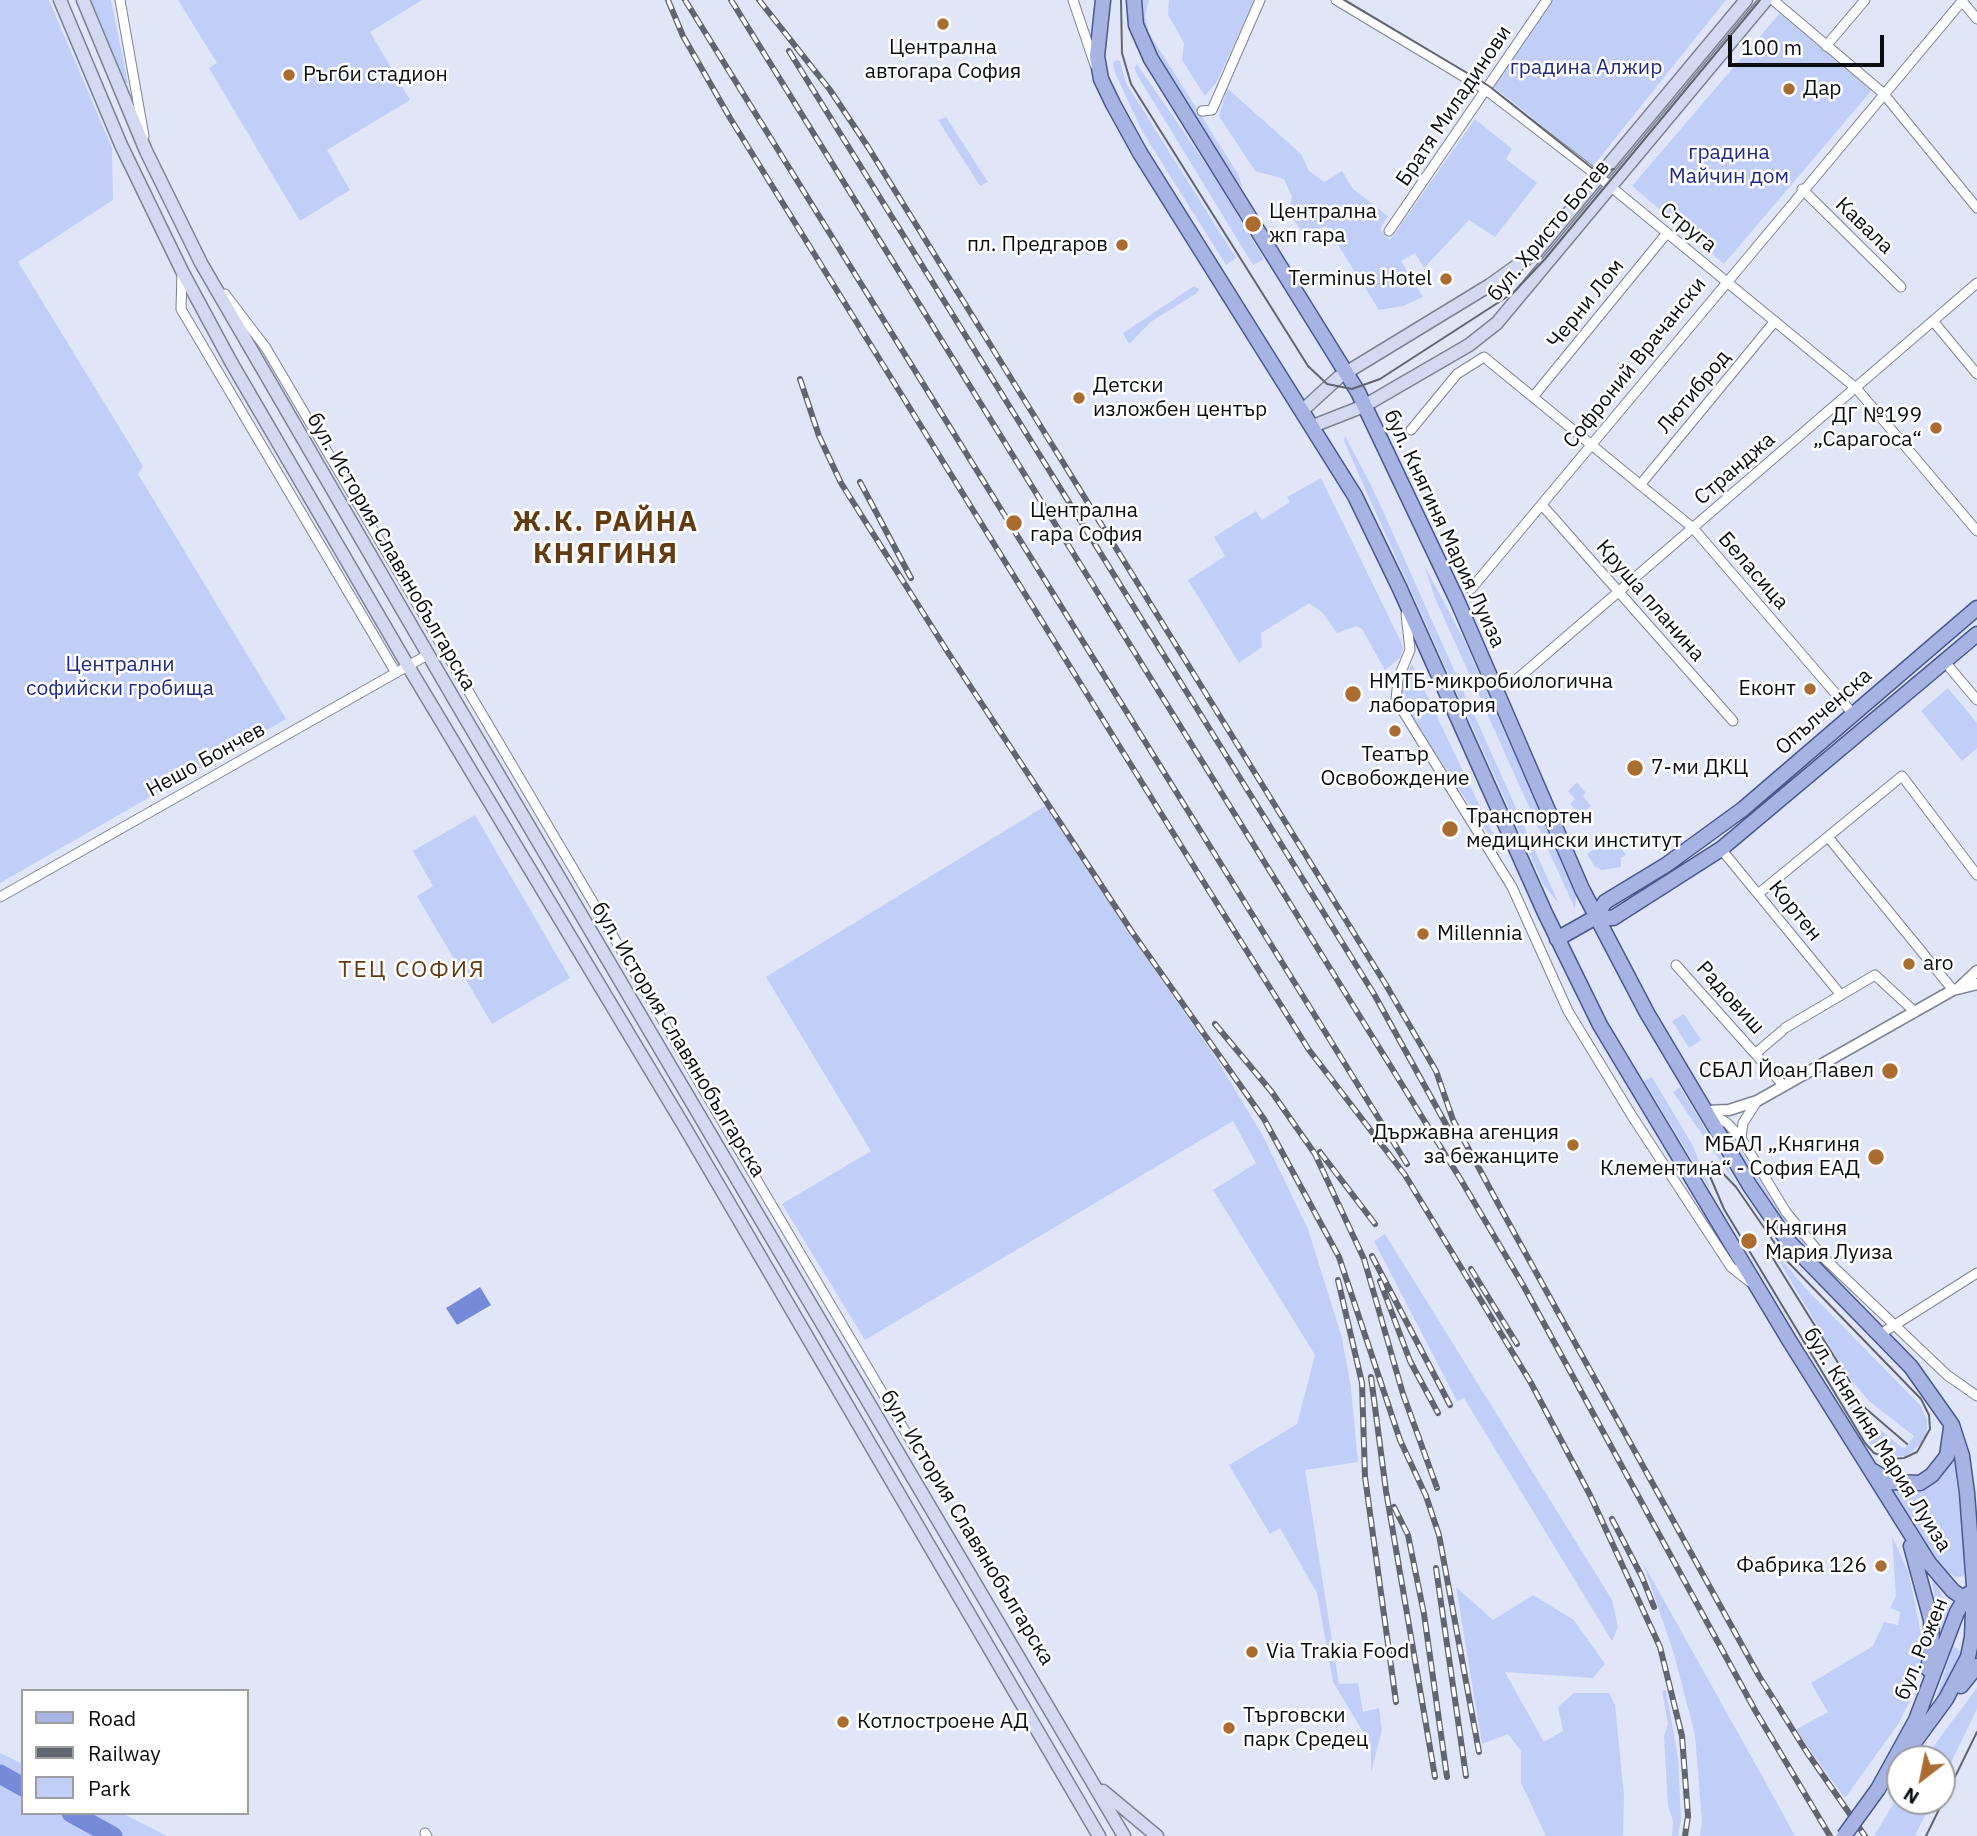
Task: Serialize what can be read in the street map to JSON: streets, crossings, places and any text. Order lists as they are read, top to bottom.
{
  "streets": {
    "main road": [
      "бул. Христо Ботев",
      "бул. Княгиня Мария Луиза",
      "бул. История Славянобългарска",
      "Опълченска",
      "бул. Рожен"
    ],
    "street": [
      "Братя Миладинови",
      "Кавала",
      "Струга",
      "Черни Лом",
      "Софроний Врачански",
      "Лютиброд",
      "Странджа",
      "Беласица",
      "Круша планина",
      "Нешо Бончев",
      "Кортен",
      "Радовиш"
    ]
  },
  "crossings": [
    ["Братя Миладинови", "Струга"],
    ["Кавала", "Софроний Врачански"],
    ["Струга", "бул. Христо Ботев"],
    ["Струга", "Черни Лом"],
    ["Струга", "Софроний Врачански"],
    ["Струга", "Лютиброд"],
    ["Струга", "Странджа"],
    ["бул. Христо Ботев", "бул. Княгиня Мария Луиза"],
    ["Черни Лом", "Беласица"],
    ["Софроний Врачански", "Беласица"],
    ["Софроний Врачански", "Круша планина"],
    ["Лютиброд", "Беласица"],
    ["Странджа", "Беласица"],
    ["Странджа", "Круша планина"],
    ["бул. Княгиня Мария Луиза", "Опълченска"],
    ["бул. Княгиня Мария Луиза", "бул. Рожен"],
    ["бул. История Славянобългарска", "Нешо Бончев"],
    ["Беласица", "Опълченска"],
    ["Опълченска", "Кортен"]
  ],
  "districts": ["Ж.К. РАЙНА КНЯГИНЯ", "ТЕЦ СОФИЯ"],
  "parks": ["градина Алжир", "градина Майчин дом", "Централни софийски гробища"],
  "places": [
    "Централна автогара София",
    "Ръгби стадион",
    "Дар",
    "Централна жп гара",
    "пл. Предгаров",
    "Terminus Hotel",
    "Детски изложбен център",
    "ДГ №199 „Сарагоса“",
    "Централна гара София",
    "Еконт",
    "НМТБ-микробиологична лаборатория",
    "Театър Освобождение",
    "7-ми ДКЦ",
    "Транспортен медицински институт",
    "Millennia",
    "aro",
    "СБАЛ Йоан Павел",
    "Държавна агенция за бежанците",
    "МБАЛ „Княгиня Клементина“ - София ЕАД",
    "Княгиня Мария Луиза",
    "Фабрика 126",
    "Via Trakia Food",
    "Котлостроене АД",
    "Търговски парк Средец"
  ],
  "legend": ["Road", "Railway", "Park"],
  "scale_bar": "100 m",
  "north": "bottom left"
}
